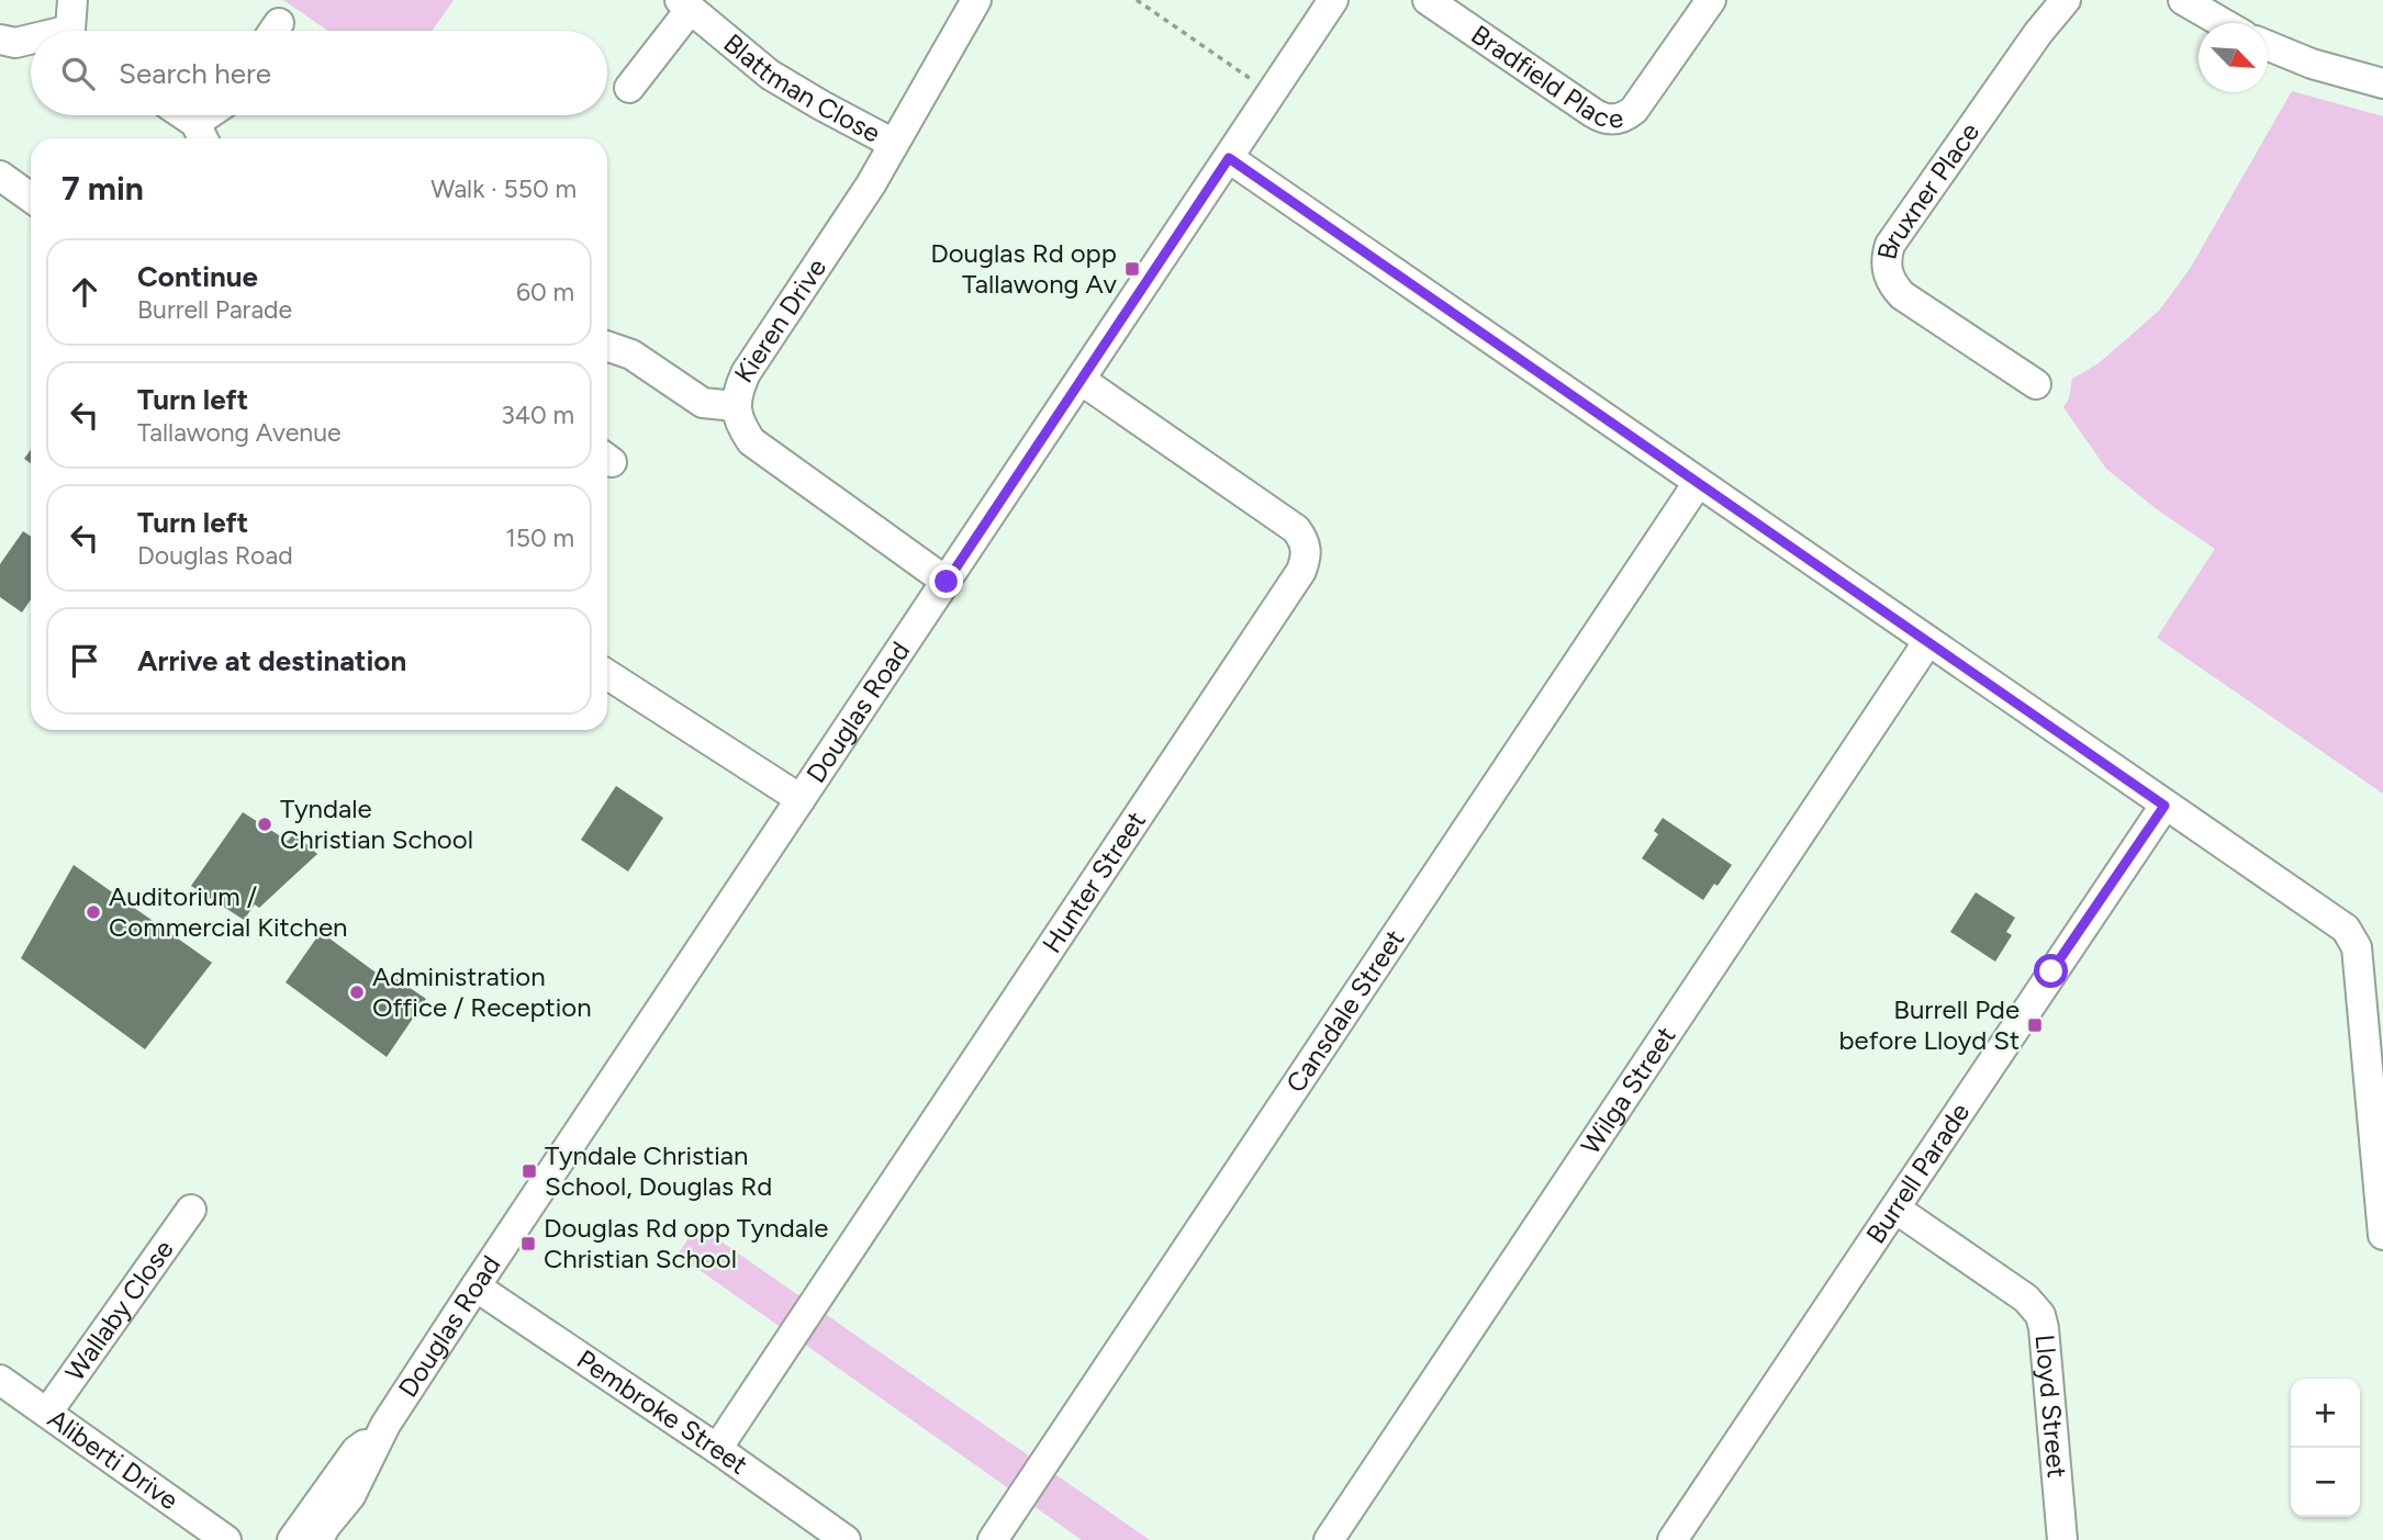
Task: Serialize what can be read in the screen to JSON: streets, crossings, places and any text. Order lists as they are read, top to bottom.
{
  "streets": {
    "street": [
      "Bradfield Place",
      "Blattman Close",
      "Bruxner Place",
      "Kieren Drive",
      "Douglas Road",
      "Hunter Street",
      "Cansdale Street",
      "Wilga Street",
      "Burrell Parade",
      "Wallaby Close",
      "Lloyd Street",
      "Pembroke Street",
      "Aliberti Drive"
    ]
  },
  "crossings": [
    ["Blattman Close", "Kieren Drive"],
    ["Kieren Drive", "Douglas Road"],
    ["Douglas Road", "Hunter Street"],
    ["Douglas Road", "Pembroke Street"],
    ["Hunter Street", "Pembroke Street"],
    ["Burrell Parade", "Lloyd Street"],
    ["Wallaby Close", "Aliberti Drive"]
  ],
  "places": {
    "transit": [
      "Douglas Rd opp Tallawong Av",
      "Burrell Pde before Lloyd St",
      "Tyndale Christian School, Douglas Rd",
      "Douglas Rd opp Tyndale Christian School"
    ],
    "other": ["Tyndale Christian School", "Auditorium / Commercial Kitchen", "Administration Office / Reception"]
  },
  "north": "bottom right",
  "page": {
    "search": "Search here",
    "heading": ["7 min", "Walk · 550 m"],
    "list": [
      ["Continue", "Burrell Parade", "60 m"],
      ["Turn left", "Tallawong Avenue", "340 m"],
      ["Turn left", "Douglas Road", "150 m"],
      "Arrive at destination"
    ],
    "map_buttons": ["+", "−"]
  }
}
